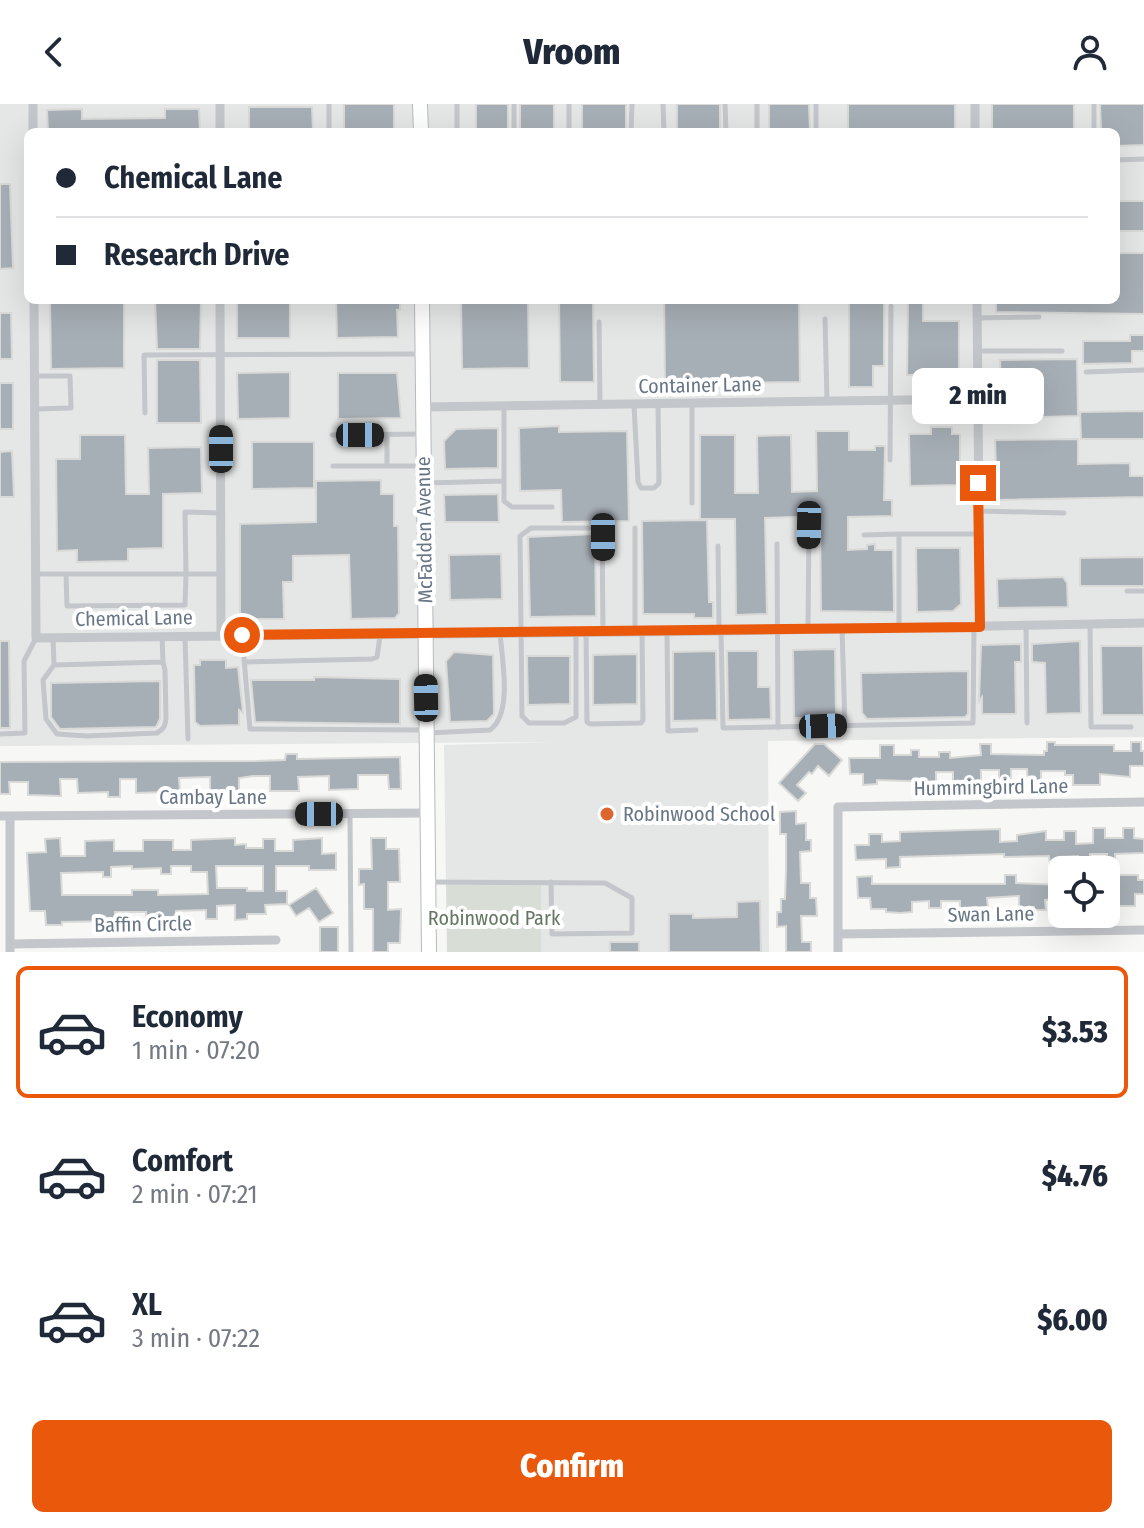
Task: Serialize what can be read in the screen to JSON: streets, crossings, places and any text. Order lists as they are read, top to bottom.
{
  "streets": {
    "street": [
      "Container Lane",
      "McFadden Avenue",
      "Chemical Lane",
      "Hummingbird Lane",
      "Cambay Lane",
      "Swan Lane",
      "Baffin Circle"
    ]
  },
  "crossings": [
    ["Container Lane", "McFadden Avenue"],
    ["McFadden Avenue", "Chemical Lane"],
    ["McFadden Avenue", "Cambay Lane"],
    ["Hummingbird Lane", "Swan Lane"]
  ],
  "parks": ["Robinwood Park"],
  "places": ["Robinwood School"],
  "page": {
    "header": "Vroom",
    "banner": ["Chemical Lane", "Research Drive"],
    "bubble": "2 min",
    "list": [
      {
        "name": "Economy",
        "note": "1 min · 07:20",
        "value": "$3.53"
      },
      {
        "name": "Comfort",
        "note": "2 min · 07:21",
        "value": "$4.76"
      },
      {
        "name": "XL",
        "note": "3 min · 07:22",
        "value": "$6.00"
      }
    ],
    "buttons": "Confirm"
  }
}
